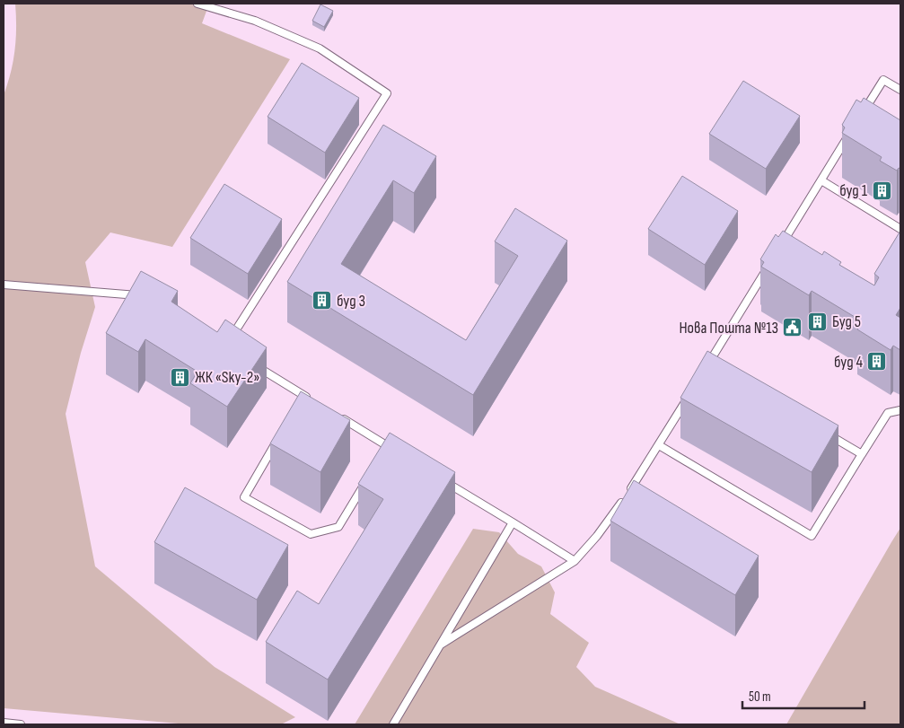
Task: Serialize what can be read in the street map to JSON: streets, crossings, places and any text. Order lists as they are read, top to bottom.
{
  "places": {
    "building": [
      "буд 1",
      "буд 3",
      "Буд 5",
      "буд 4",
      "ЖК «Sky-2»"
    ],
    "public building": ["Нова Пошта №13"]
  },
  "scale_bar": "50 m"
}
